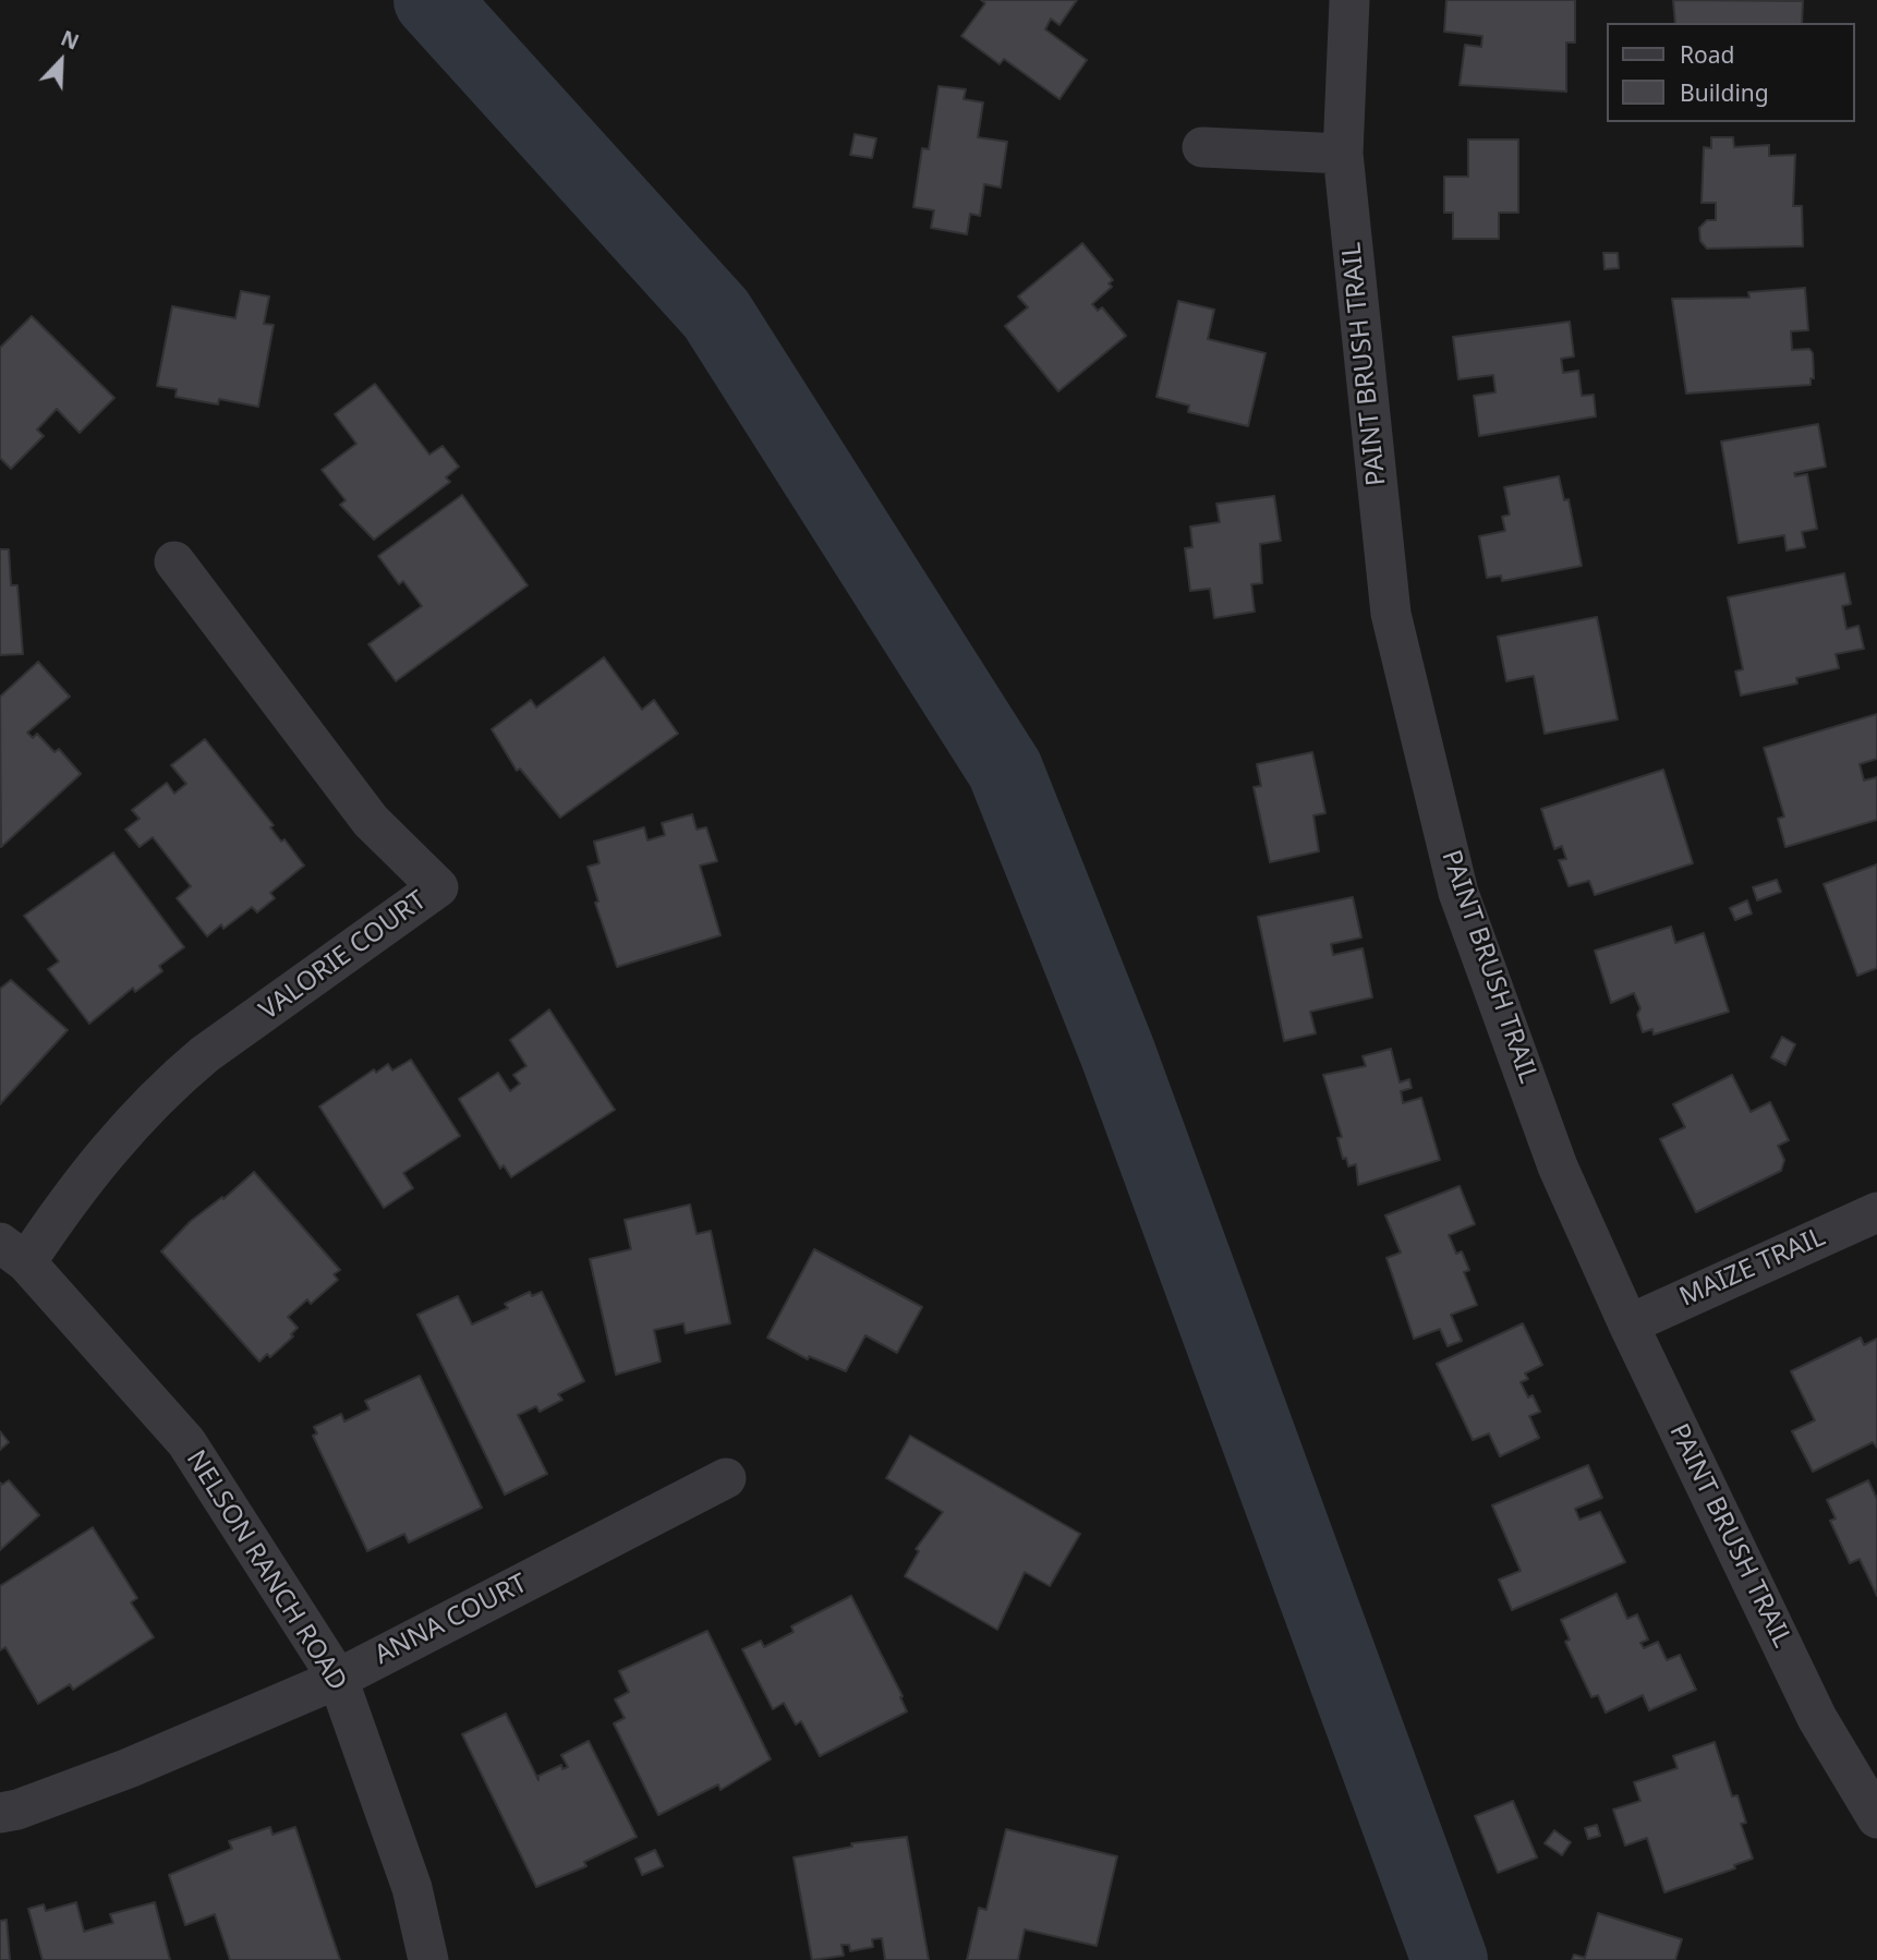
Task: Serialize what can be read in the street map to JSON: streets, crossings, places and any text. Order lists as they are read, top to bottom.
{
  "streets": {
    "street": [
      "PAINT BRUSH TRAIL",
      "VALORIE COURT",
      "MAIZE TRAIL",
      "NELSON RANCH ROAD",
      "ANNA COURT"
    ]
  },
  "crossings": [
    ["PAINT BRUSH TRAIL", "MAIZE TRAIL"],
    ["VALORIE COURT", "NELSON RANCH ROAD"],
    ["NELSON RANCH ROAD", "ANNA COURT"]
  ],
  "legend": ["Road", "Building"],
  "north": "top right"
}
